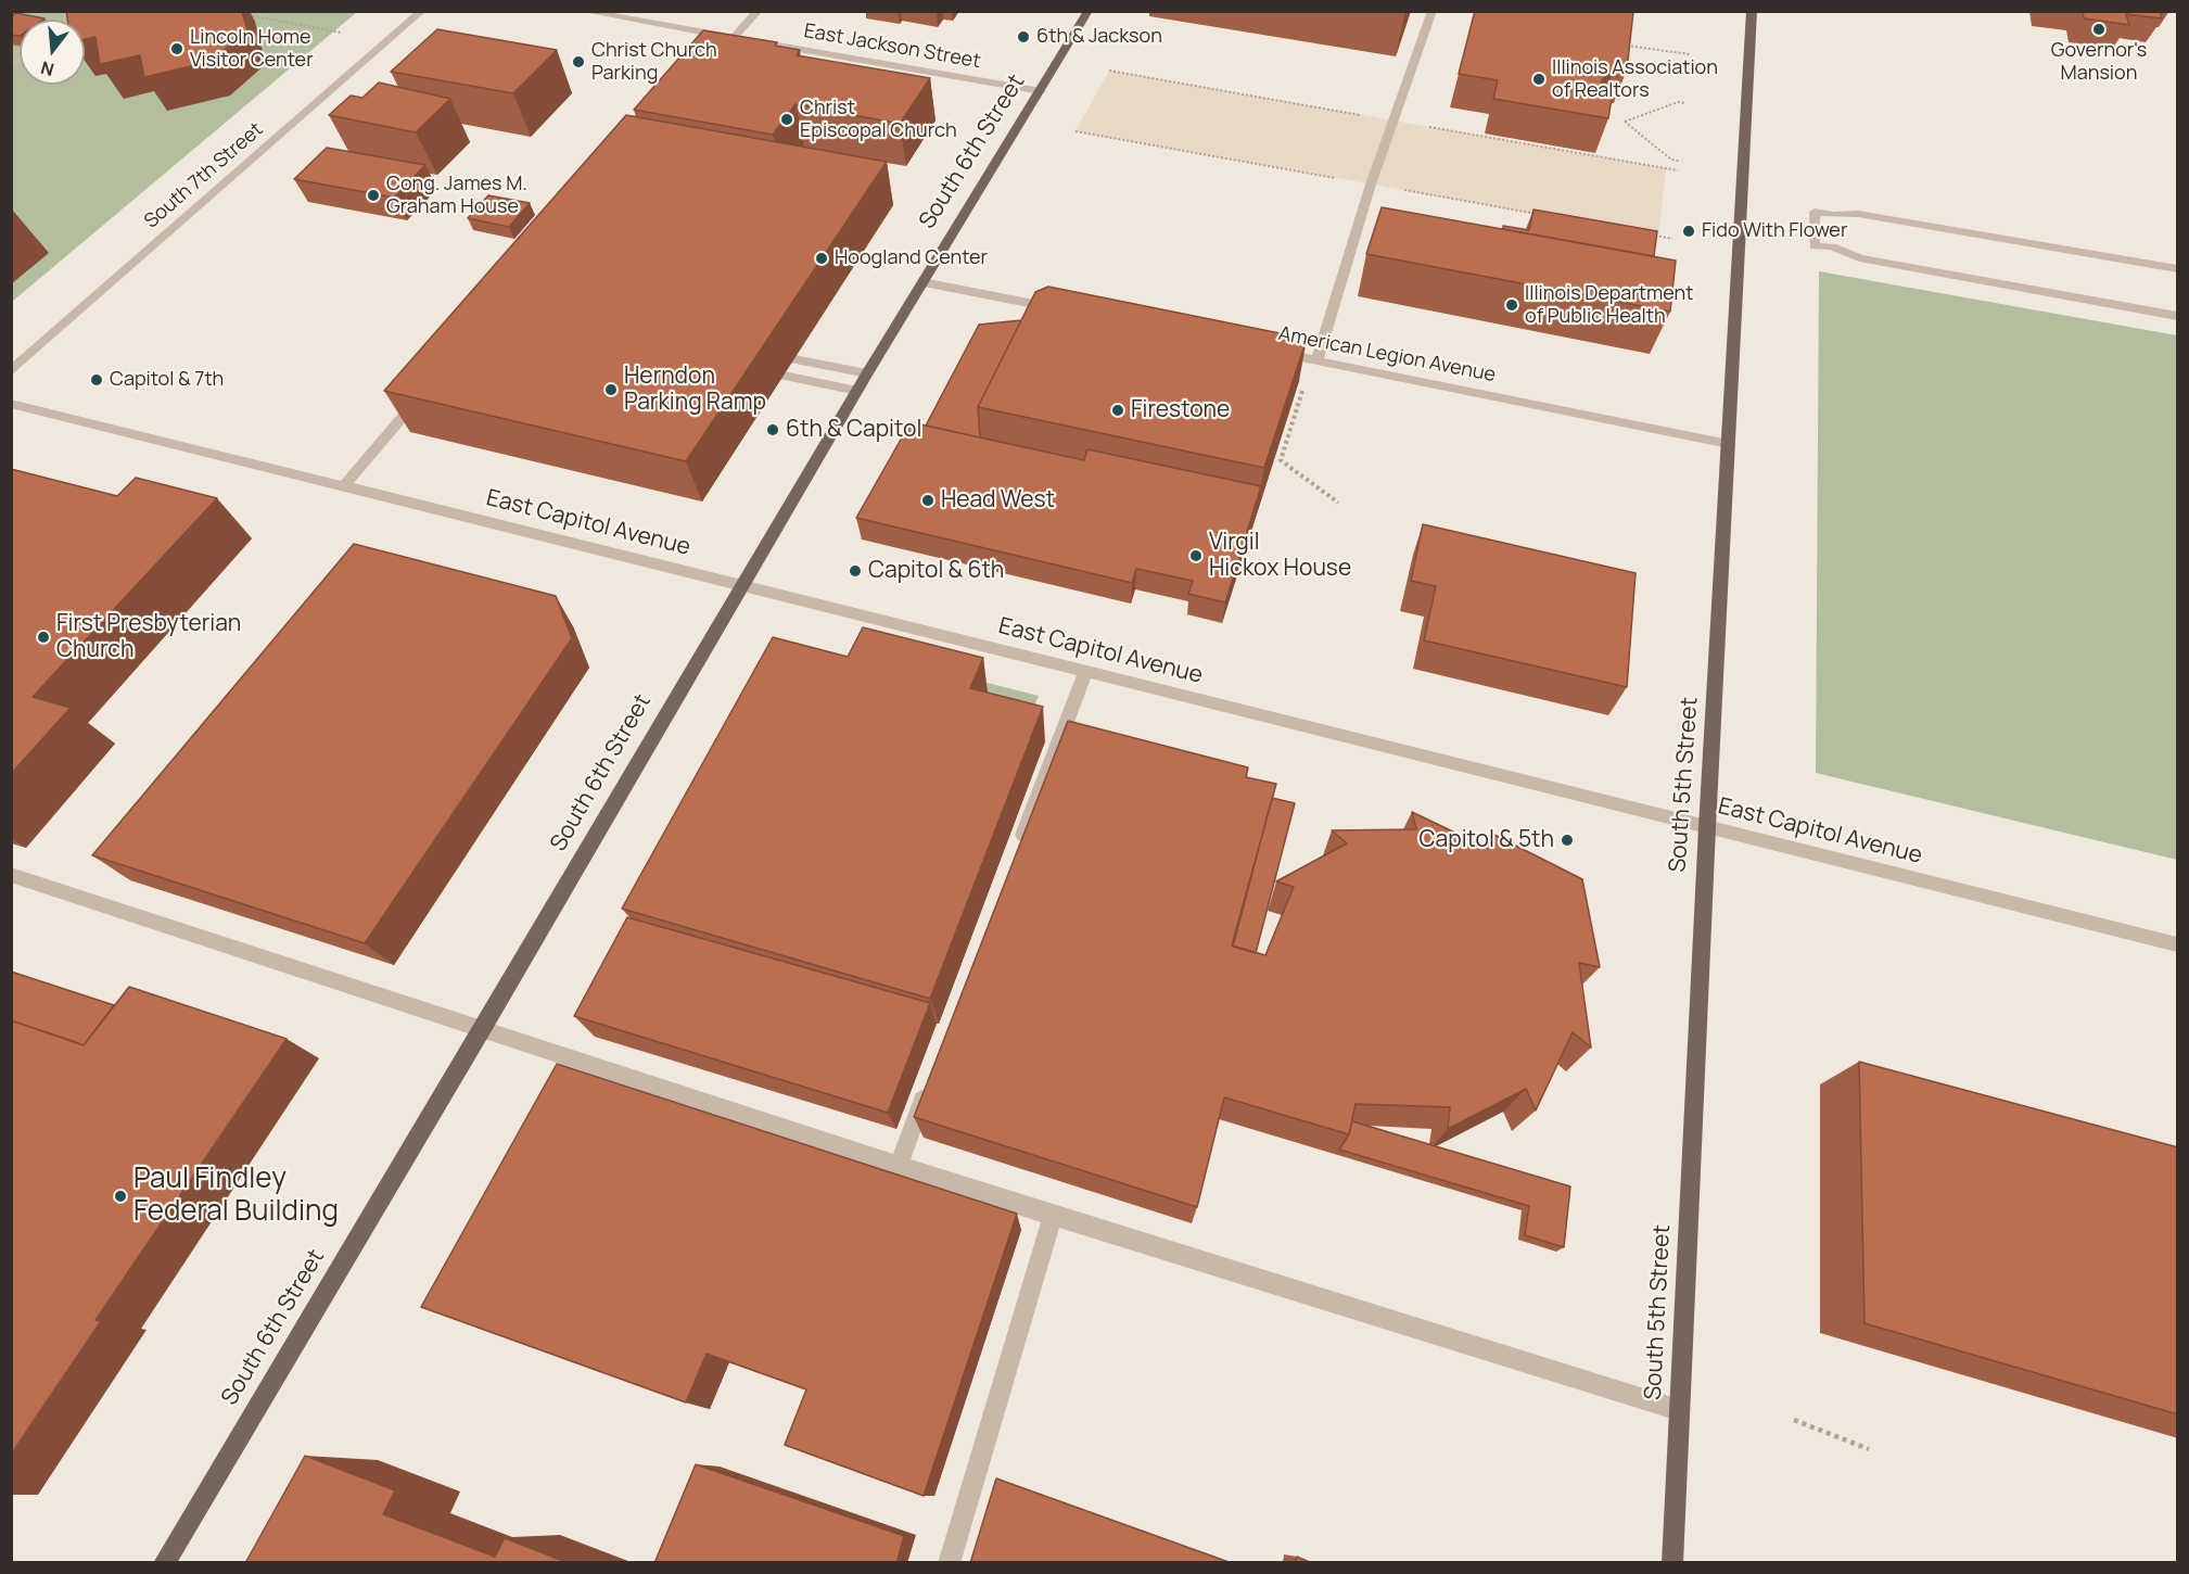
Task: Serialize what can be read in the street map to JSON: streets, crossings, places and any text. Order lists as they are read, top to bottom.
{
  "streets": {
    "main road": ["South 6th Street", "South 5th Street"],
    "street": [
      "East Jackson Street",
      "South 7th Street",
      "American Legion Avenue",
      "East Capitol Avenue"
    ]
  },
  "crossings": [
    ["East Jackson Street", "South 6th Street"],
    ["South 6th Street", "East Capitol Avenue"],
    ["American Legion Avenue", "South 5th Street"],
    ["East Capitol Avenue", "South 5th Street"]
  ],
  "places": [
    "Governor's Mansion",
    "6th & Jackson",
    "Lincoln Home Visitor Center",
    "Christ Church Parking",
    "Illinois Association of Realtors",
    "Christ Episcopal Church",
    "Cong. James M. Graham House",
    "Fido With Flower",
    "Hoogland Center",
    "Illinois Department of Public Health",
    "Capitol & 7th",
    "Herndon Parking Ramp",
    "Firestone",
    "6th & Capitol",
    "Head West",
    "Virgil Hickox House",
    "Capitol & 6th",
    "First Presbyterian Church",
    "Capitol & 5th",
    "Paul Findley Federal Building"
  ],
  "north": "bottom"
}
